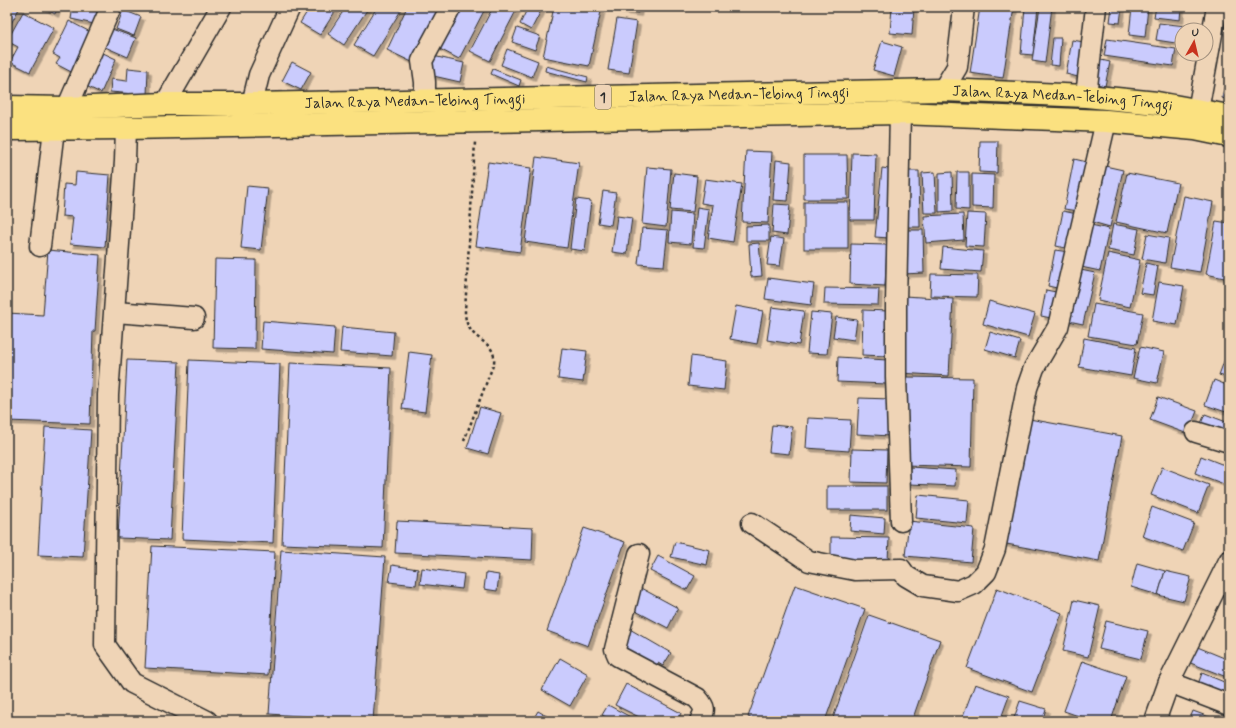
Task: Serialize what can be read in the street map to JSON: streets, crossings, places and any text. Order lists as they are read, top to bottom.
{
  "streets": {
    "highway": ["Jalan Raya Medan-Tebing Tinggi", "1"]
  },
  "north": "top"
}
